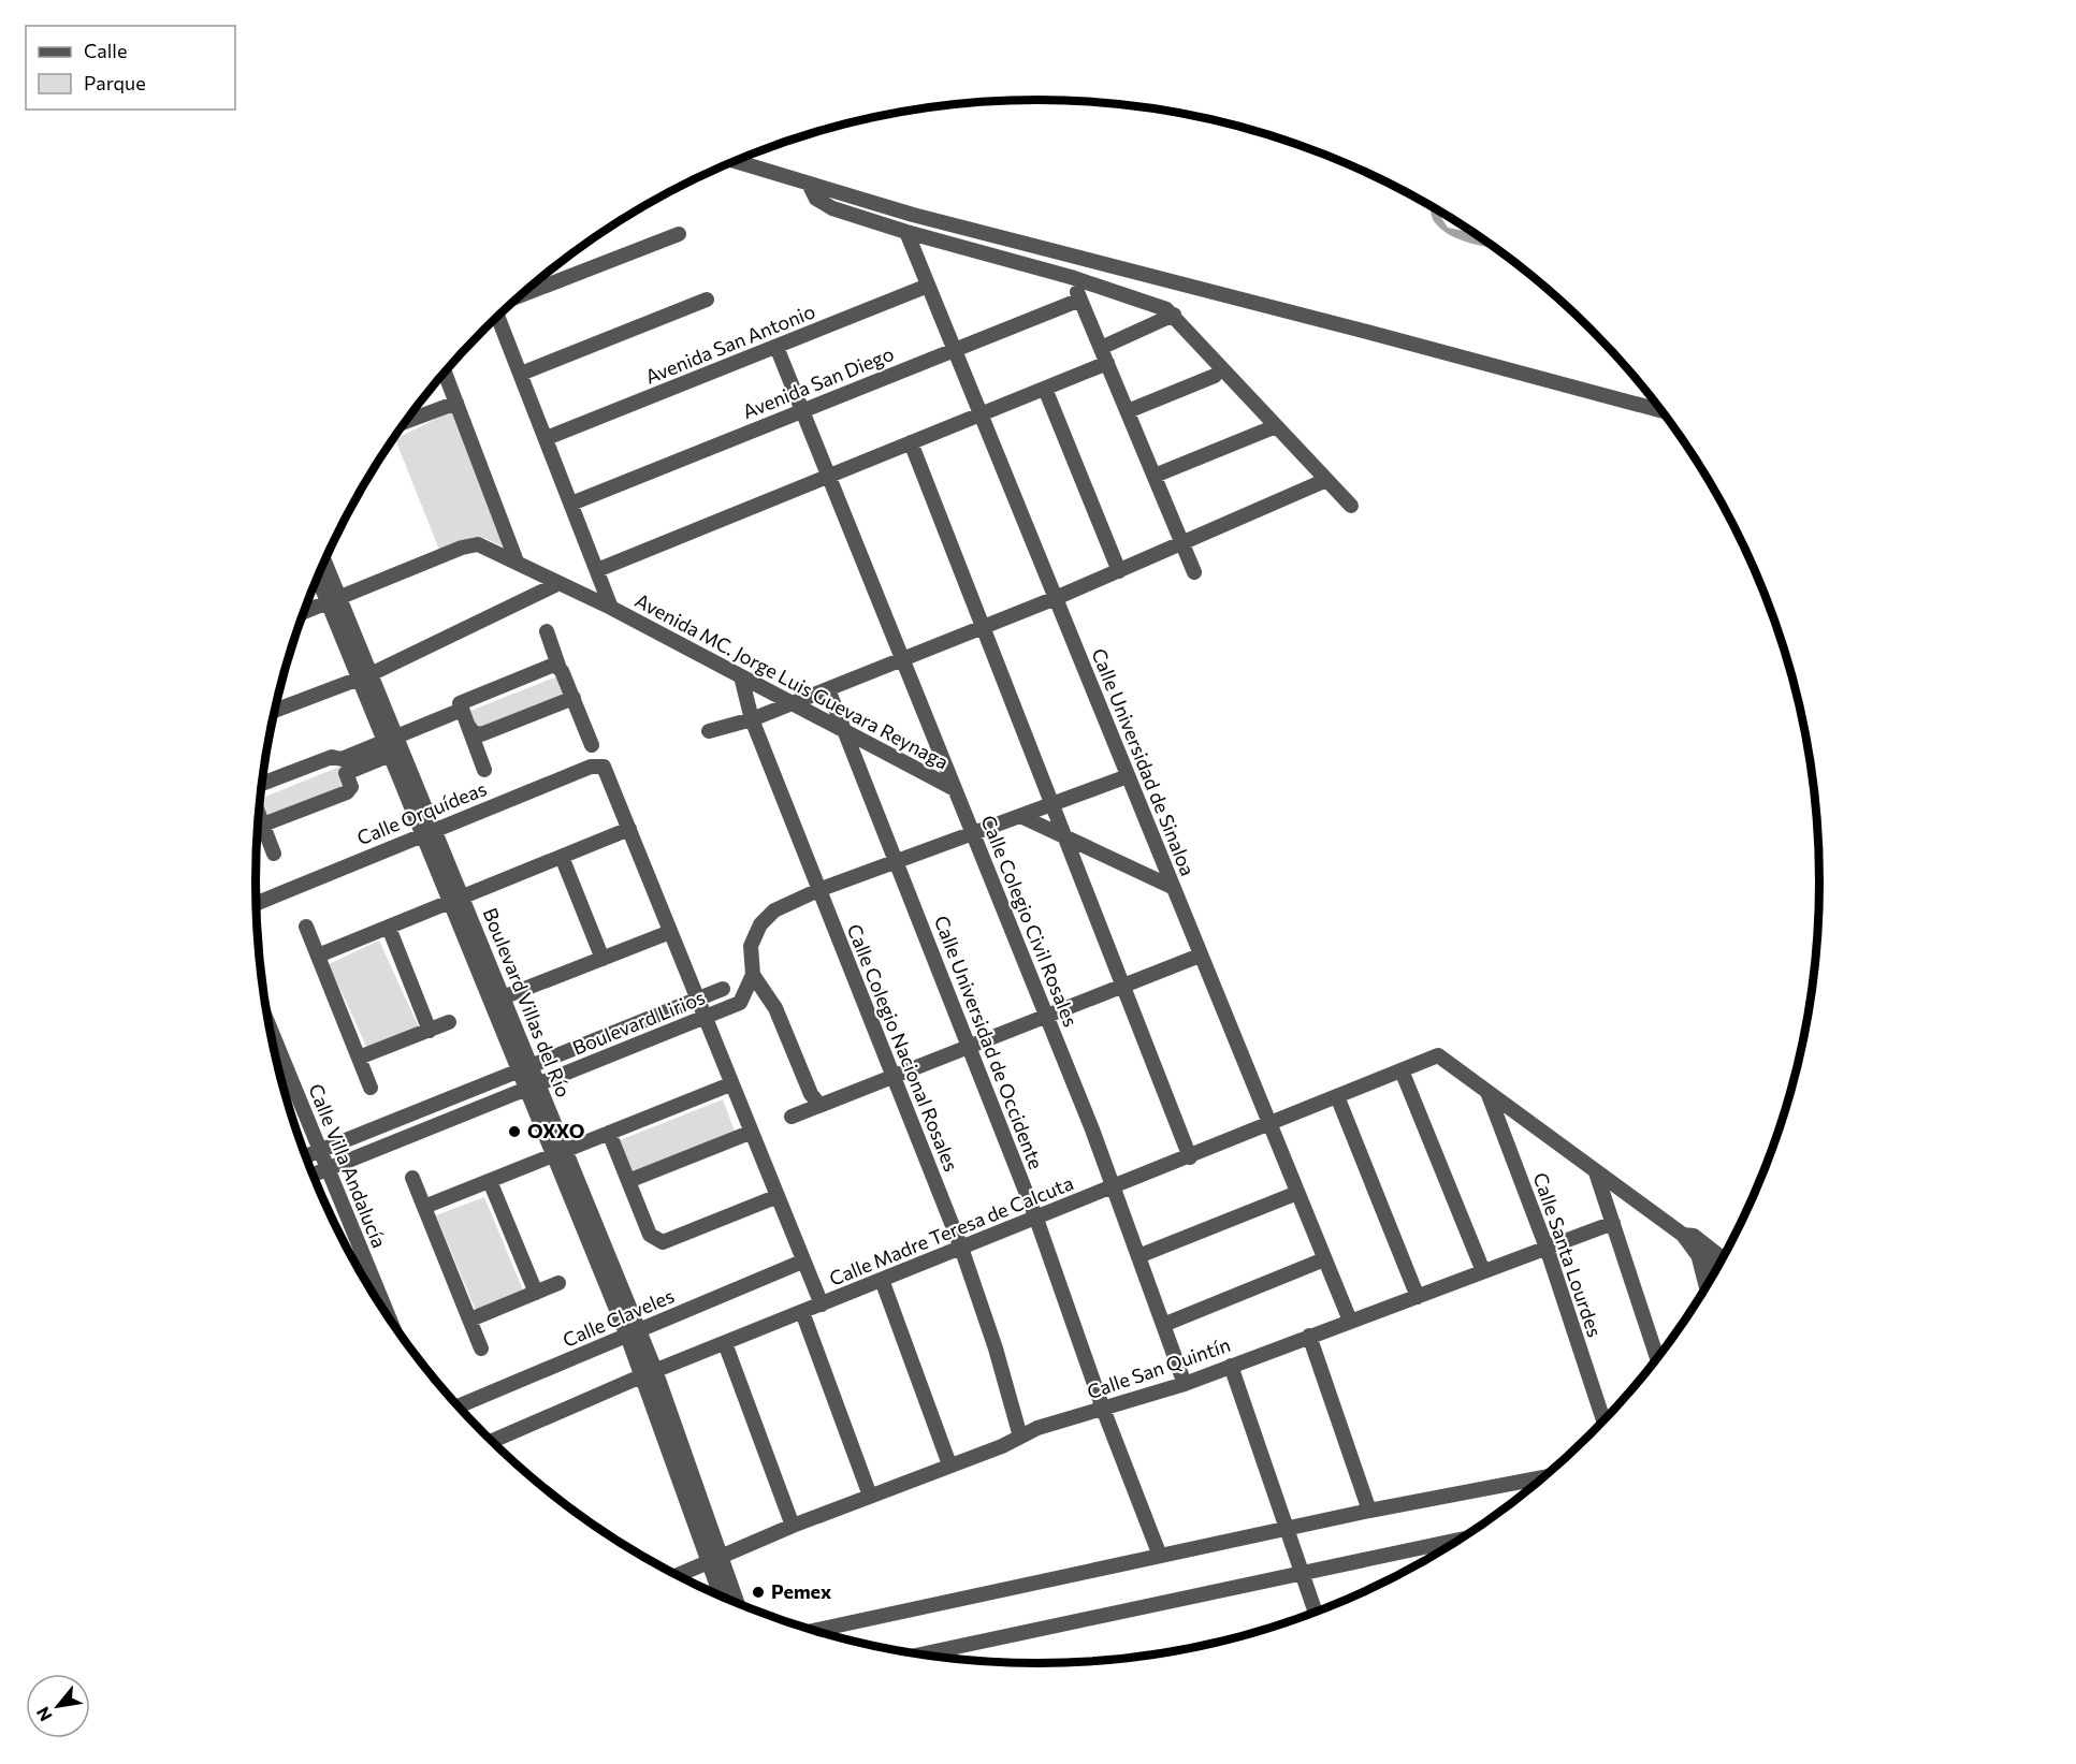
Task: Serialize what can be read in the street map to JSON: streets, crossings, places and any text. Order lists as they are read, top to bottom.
{
  "streets": {
    "street": [
      "Avenida San Antonio",
      "Avenida San Diego",
      "Avenida MC. Jorge Luis Guevara Reynaga",
      "Calle Universidad de Sinaloa",
      "Calle Orquídeas",
      "Calle Colegio Civil Rosales",
      "Boulevard Villas del Río",
      "Boulevard Lirios",
      "Calle Universidad de Occidente",
      "Calle Colegio Nacional Rosales",
      "Calle Villa Andalucía",
      "Calle Madre Teresa de Calcuta",
      "Calle Santa Lourdes",
      "Calle Claveles",
      "Calle San Quintín"
    ]
  },
  "crossings": [
    ["Avenida San Antonio", "Calle Universidad de Sinaloa"],
    ["Avenida San Antonio", "Calle Colegio Civil Rosales"],
    ["Avenida San Diego", "Calle Universidad de Sinaloa"],
    ["Avenida San Diego", "Calle Colegio Civil Rosales"],
    ["Avenida MC. Jorge Luis Guevara Reynaga", "Calle Colegio Civil Rosales"],
    ["Avenida MC. Jorge Luis Guevara Reynaga", "Boulevard Villas del Río"],
    ["Avenida MC. Jorge Luis Guevara Reynaga", "Calle Universidad de Occidente"],
    ["Avenida MC. Jorge Luis Guevara Reynaga", "Calle Colegio Nacional Rosales"],
    ["Calle Universidad de Sinaloa", "Boulevard Lirios"],
    ["Calle Universidad de Sinaloa", "Calle Madre Teresa de Calcuta"],
    ["Calle Universidad de Sinaloa", "Calle San Quintín"],
    ["Calle Orquídeas", "Boulevard Villas del Río"],
    ["Calle Colegio Civil Rosales", "Boulevard Lirios"],
    ["Calle Colegio Civil Rosales", "Calle Madre Teresa de Calcuta"],
    ["Calle Colegio Civil Rosales", "Calle San Quintín"],
    ["Boulevard Villas del Río", "Boulevard Lirios"],
    ["Boulevard Villas del Río", "Calle Madre Teresa de Calcuta"],
    ["Boulevard Villas del Río", "Calle Claveles"],
    ["Boulevard Villas del Río", "Calle San Quintín"],
    ["Boulevard Lirios", "Calle Universidad de Occidente"],
    ["Boulevard Lirios", "Calle Colegio Nacional Rosales"],
    ["Boulevard Lirios", "Calle Villa Andalucía"],
    ["Calle Universidad de Occidente", "Calle Madre Teresa de Calcuta"],
    ["Calle Universidad de Occidente", "Calle San Quintín"],
    ["Calle Colegio Nacional Rosales", "Calle Madre Teresa de Calcuta"],
    ["Calle Colegio Nacional Rosales", "Calle San Quintín"],
    ["Calle Madre Teresa de Calcuta", "Calle Santa Lourdes"],
    ["Calle Santa Lourdes", "Calle San Quintín"]
  ],
  "places": ["OXXO", "Pemex"],
  "legend": ["Calle", "Parque"],
  "north": "bottom left"
}
